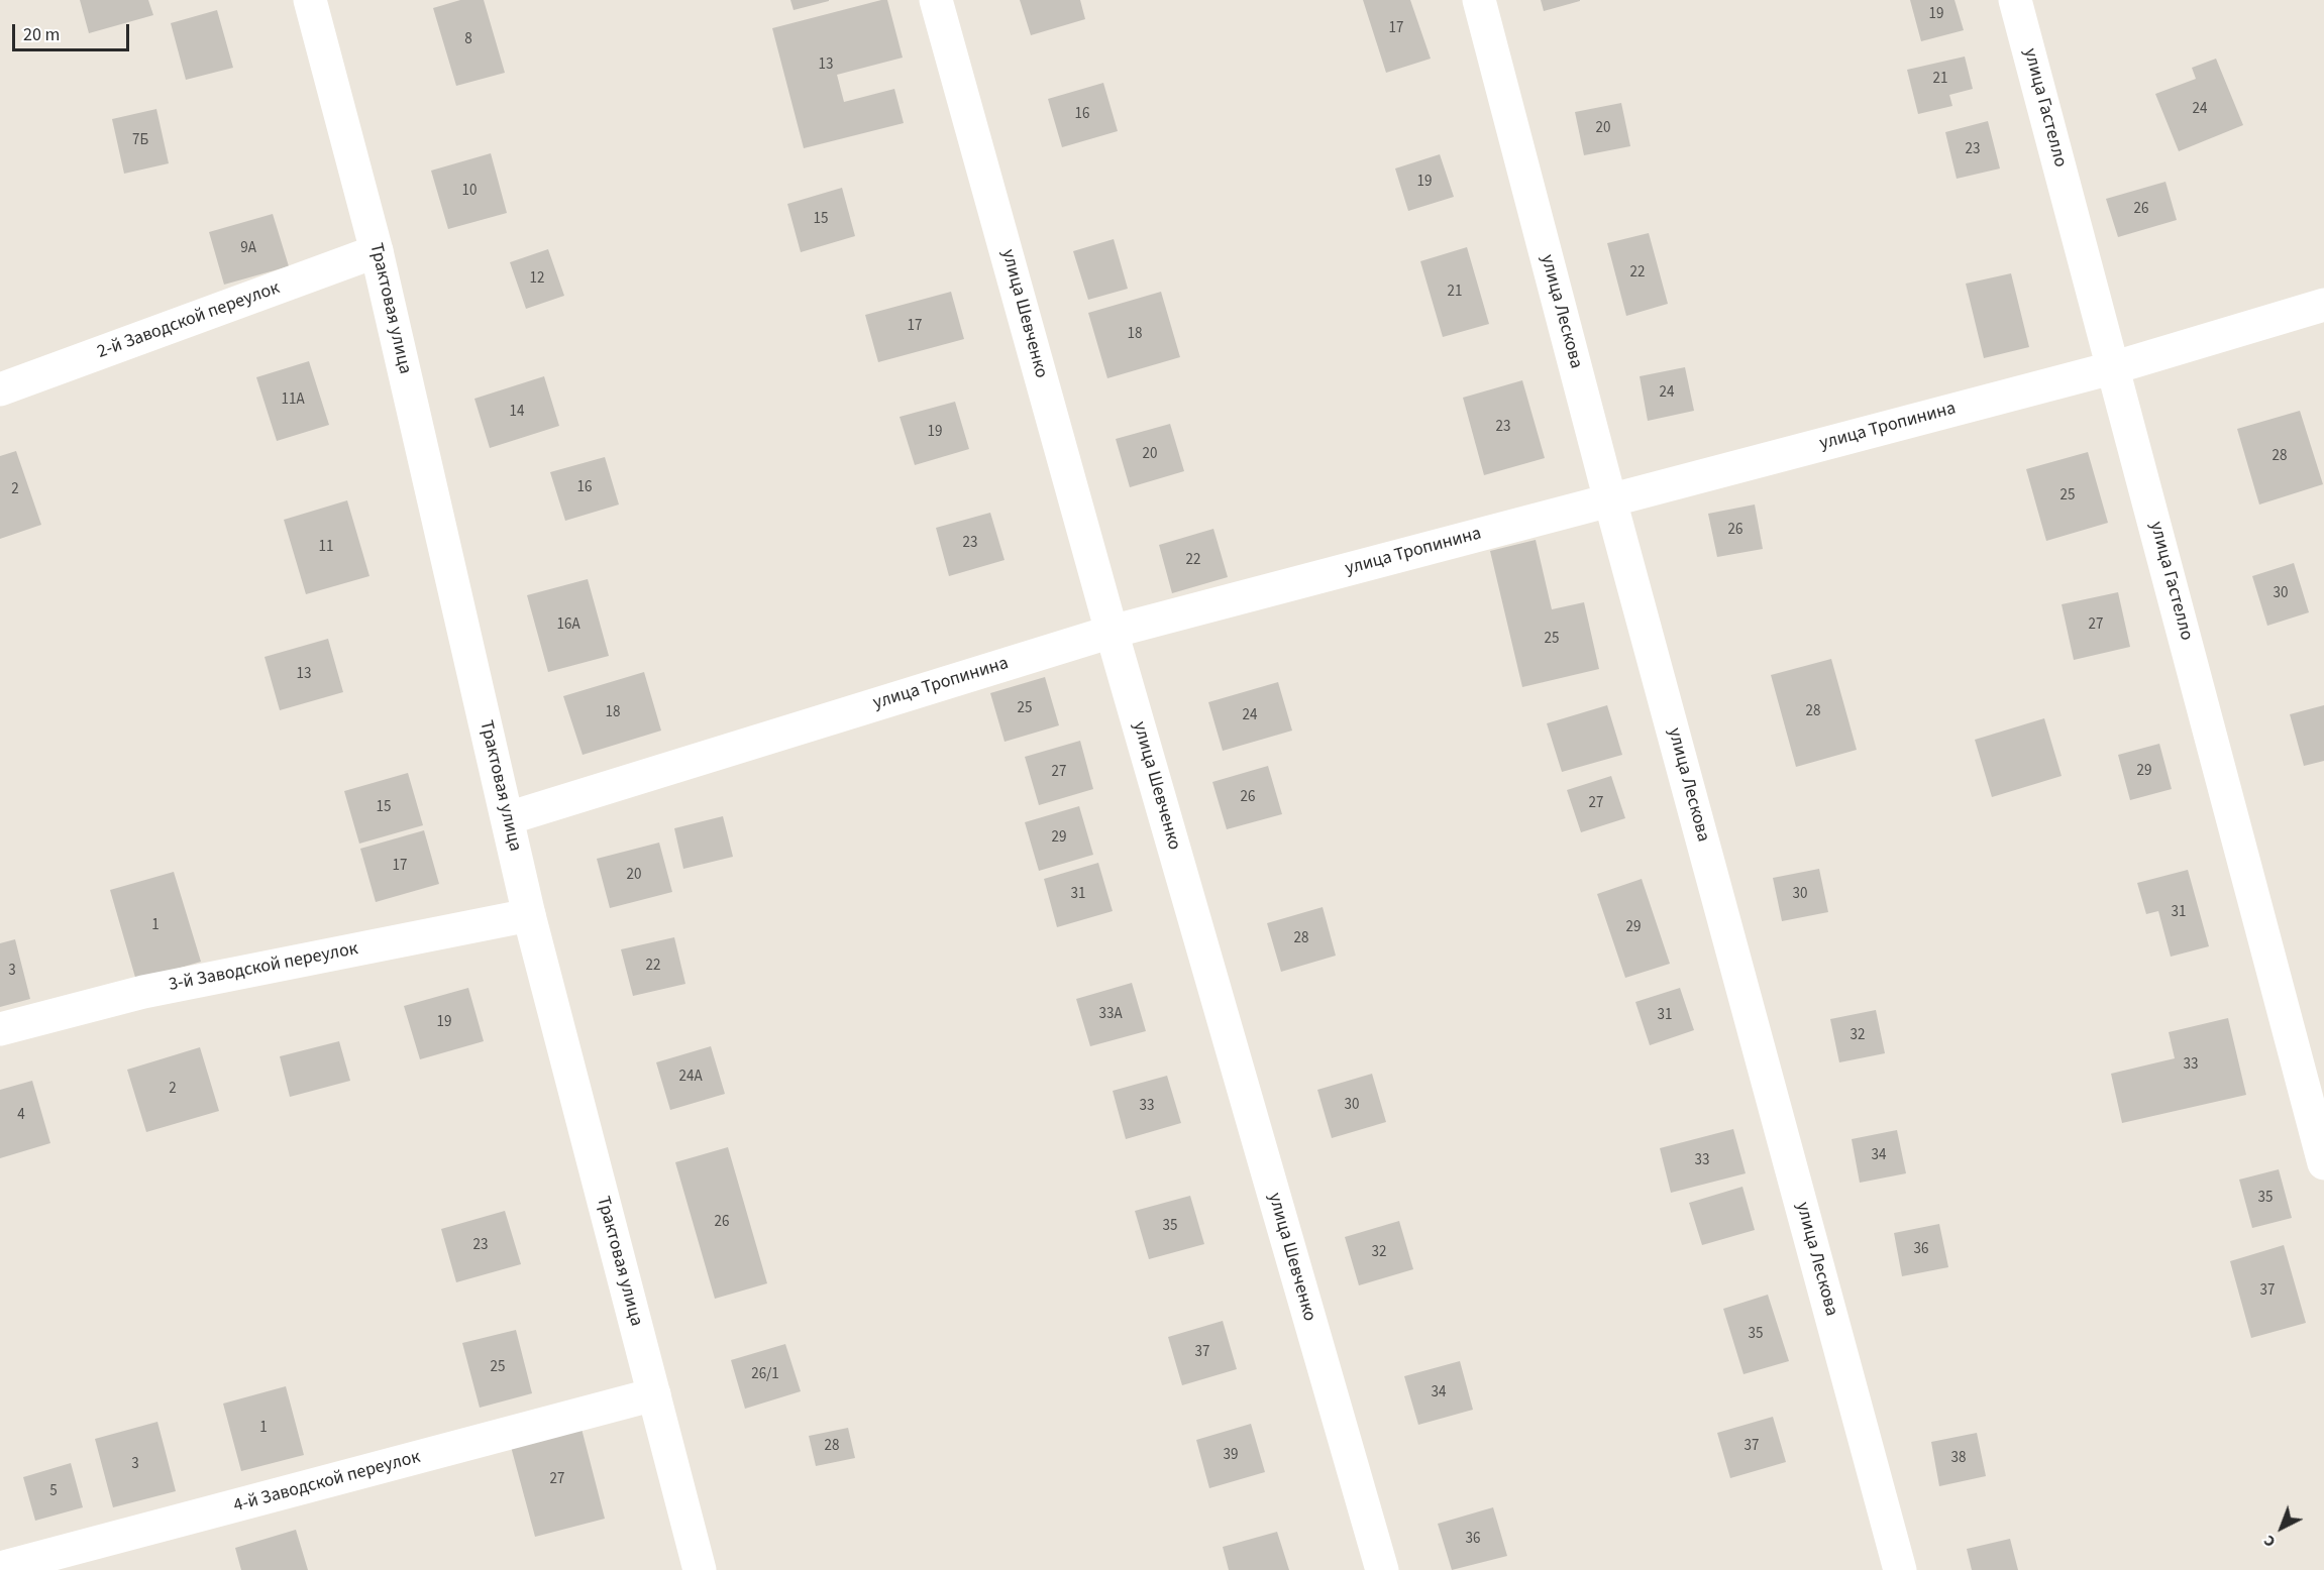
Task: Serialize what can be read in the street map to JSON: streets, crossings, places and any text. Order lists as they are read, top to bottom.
{
  "streets": {
    "street": [
      "улица Гастелло",
      "Трактовая улица",
      "улица Лескова",
      "улица Шевченко",
      "2-й Заводской переулок",
      "улица Тропинина",
      "3-й Заводской переулок",
      "4-й Заводской переулок"
    ]
  },
  "crossings": [
    ["улица Гастелло", "улица Тропинина"],
    ["Трактовая улица", "2-й Заводской переулок"],
    ["Трактовая улица", "улица Тропинина"],
    ["Трактовая улица", "3-й Заводской переулок"],
    ["Трактовая улица", "4-й Заводской переулок"],
    ["улица Лескова", "улица Тропинина"],
    ["улица Шевченко", "улица Тропинина"]
  ],
  "house_numbers": [
    "19",
    "17",
    "8",
    "13",
    "21",
    "24",
    "16",
    "20",
    "7Б",
    "23",
    "19",
    "10",
    "26",
    "15",
    "9А",
    "22",
    "12",
    "21",
    "17",
    "18",
    "24",
    "11А",
    "14",
    "23",
    "19",
    "20",
    "28",
    "16",
    "2",
    "25",
    "26",
    "23",
    "11",
    "22",
    "30",
    "16А",
    "27",
    "25",
    "13",
    "25",
    "28",
    "18",
    "24",
    "29",
    "27",
    "26",
    "27",
    "15",
    "29",
    "17",
    "20",
    "31",
    "30",
    "31",
    "1",
    "29",
    "28",
    "22",
    "3",
    "33А",
    "31",
    "19",
    "32",
    "33",
    "24А",
    "2",
    "30",
    "33",
    "4",
    "34",
    "33",
    "35",
    "26",
    "35",
    "23",
    "36",
    "32",
    "37",
    "35",
    "37",
    "25",
    "26/1",
    "34",
    "1",
    "28",
    "37",
    "39",
    "38",
    "3",
    "27",
    "5",
    "36"
  ],
  "scale_bar": "20 m",
  "north": "bottom left"
}
